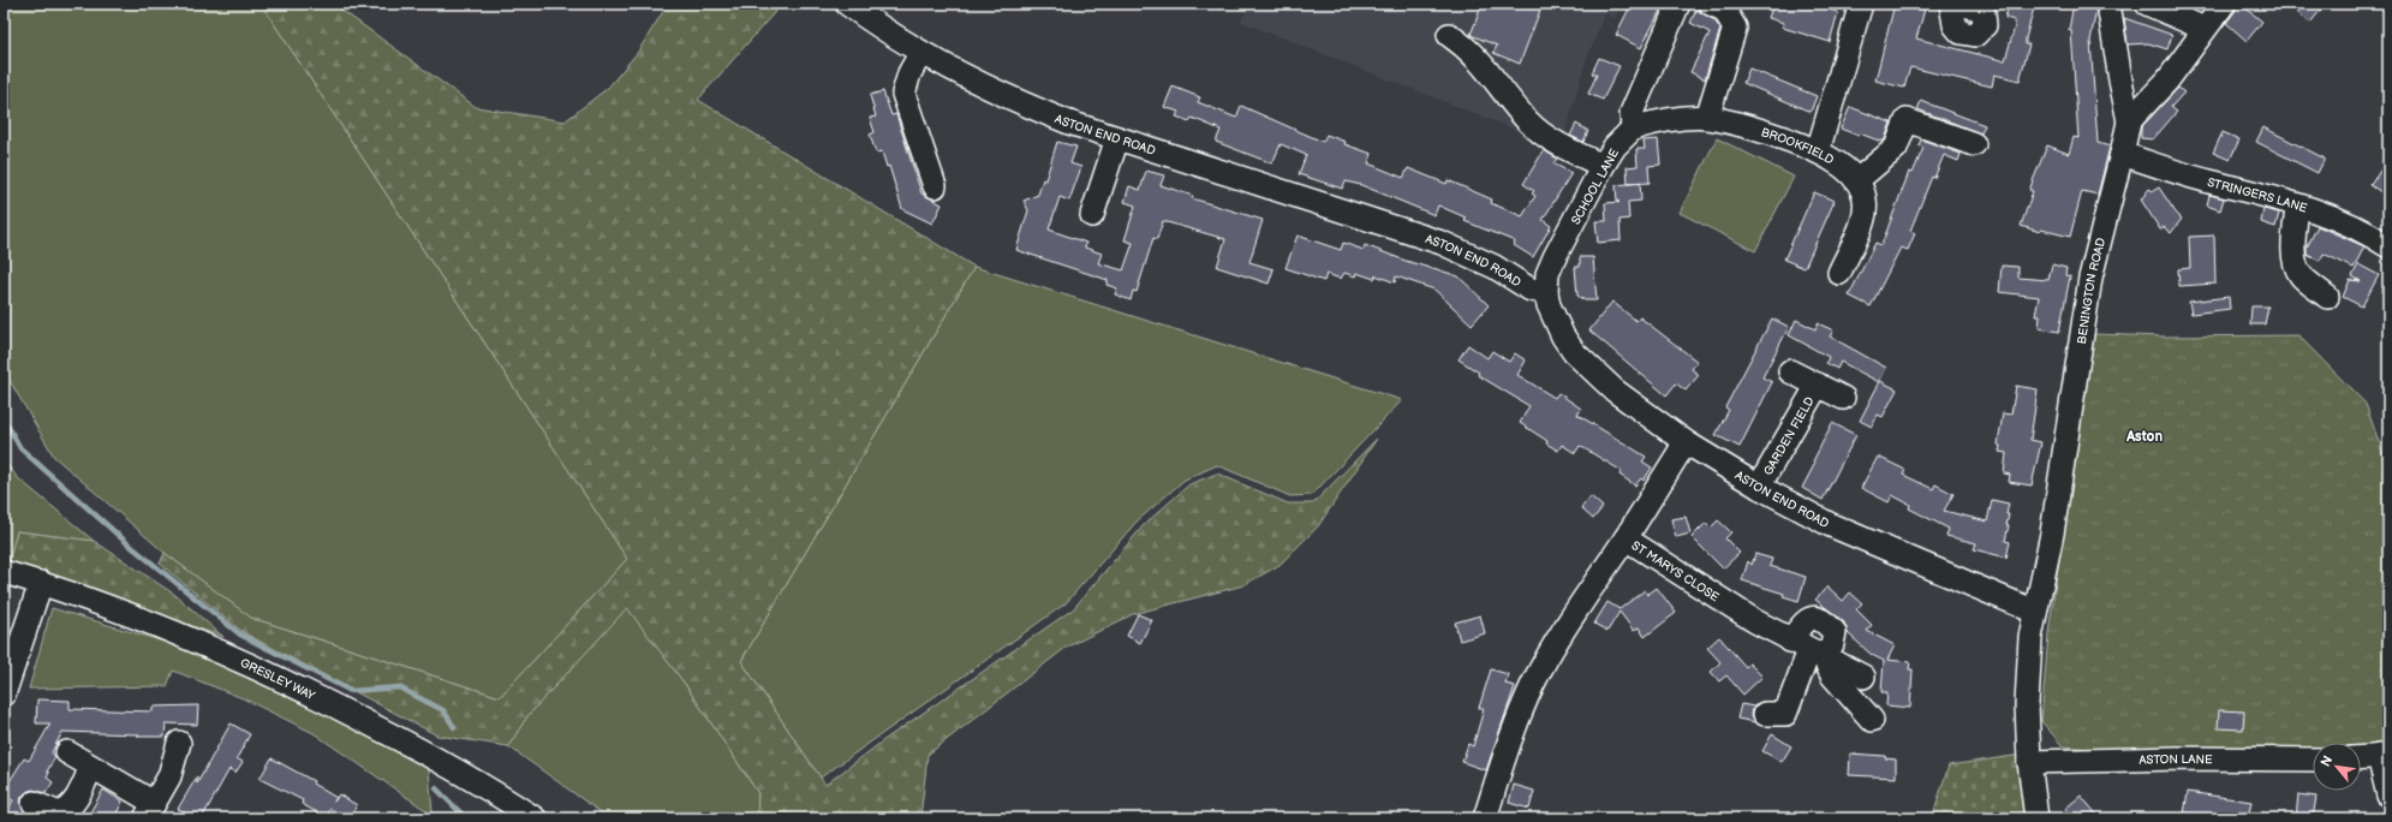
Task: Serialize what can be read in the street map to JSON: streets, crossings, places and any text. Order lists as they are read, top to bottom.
{
  "streets": {
    "street": [
      "ASTON END ROAD",
      "BROOKFIELD",
      "SCHOOL LANE",
      "STRINGERS LANE",
      "BENINGTON ROAD",
      "GARDEN FIELD",
      "ST MARYS CLOSE",
      "GRESLEY WAY",
      "ASTON LANE"
    ]
  },
  "crossings": [
    ["ASTON END ROAD", "SCHOOL LANE"],
    ["ASTON END ROAD", "BENINGTON ROAD"],
    ["ASTON END ROAD", "GARDEN FIELD"],
    ["ASTON END ROAD", "ST MARYS CLOSE"],
    ["BROOKFIELD", "SCHOOL LANE"],
    ["STRINGERS LANE", "BENINGTON ROAD"],
    ["BENINGTON ROAD", "ASTON LANE"]
  ],
  "districts": ["Aston"],
  "north": "top left"
}
